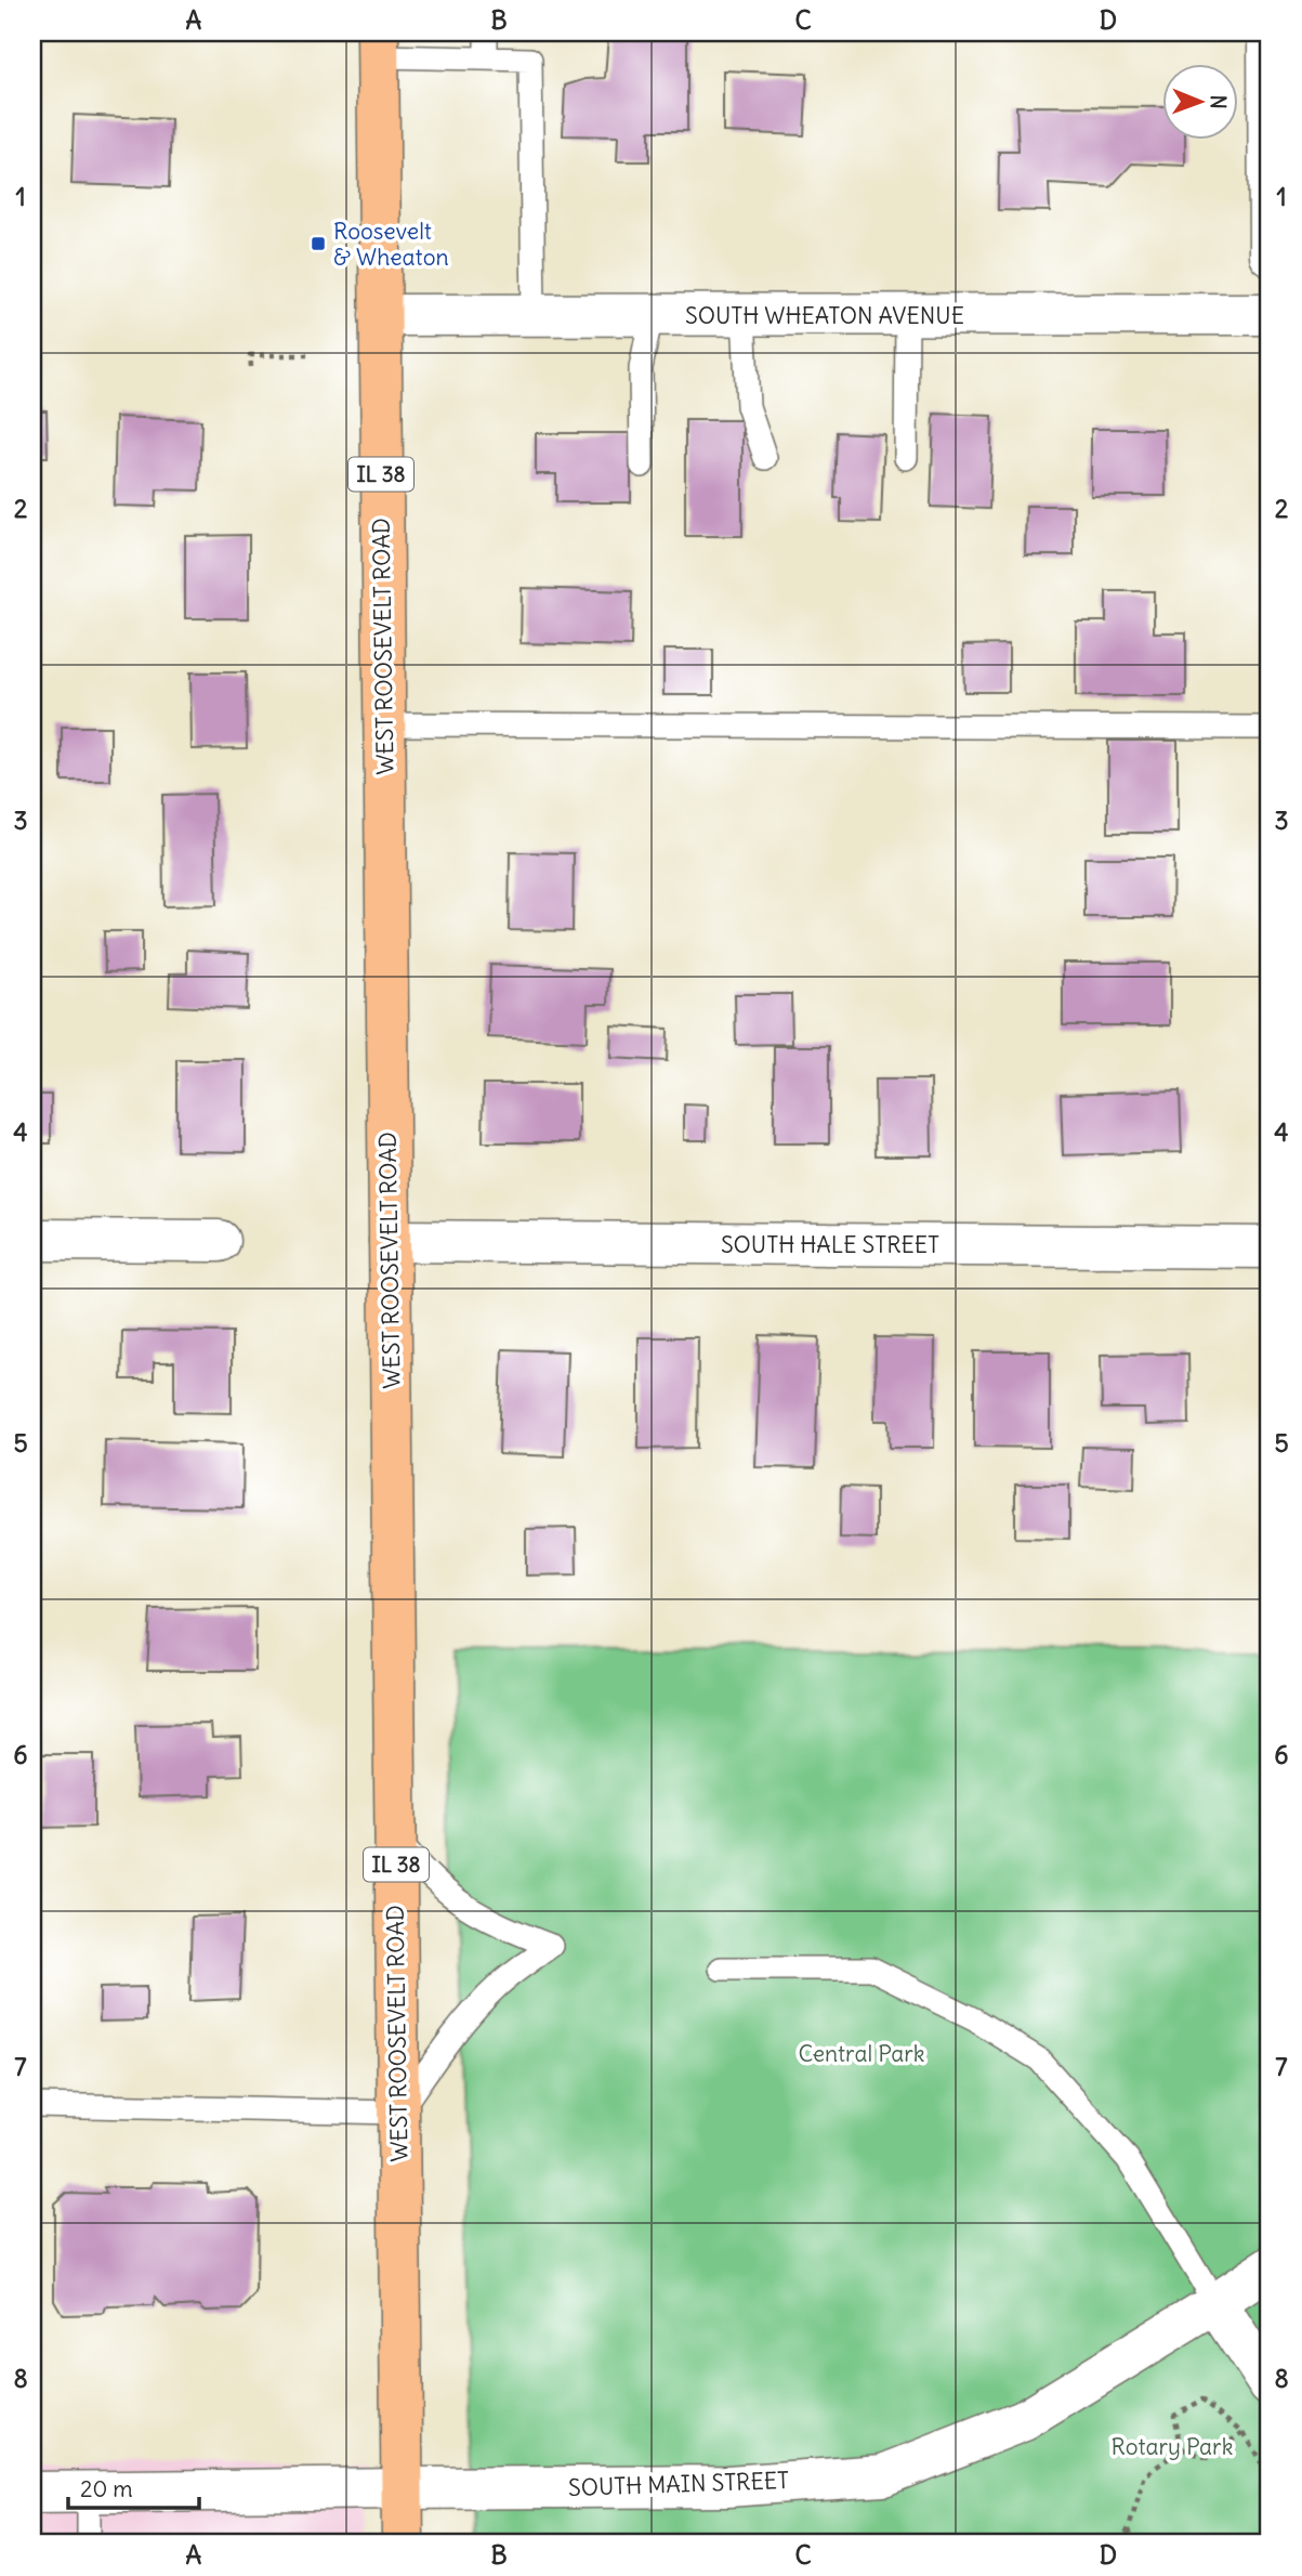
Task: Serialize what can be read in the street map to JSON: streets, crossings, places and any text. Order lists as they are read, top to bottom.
{
  "streets": {
    "main road": ["IL 38", "WEST ROOSEVELT ROAD"],
    "street": ["SOUTH WHEATON AVENUE", "SOUTH HALE STREET", "SOUTH MAIN STREET"]
  },
  "crossings": [
    ["SOUTH WHEATON AVENUE", "WEST ROOSEVELT ROAD"],
    ["IL 38", "WEST ROOSEVELT ROAD"],
    ["IL 38", "SOUTH MAIN STREET"],
    ["WEST ROOSEVELT ROAD", "SOUTH HALE STREET"],
    ["WEST ROOSEVELT ROAD", "SOUTH MAIN STREET"]
  ],
  "parks": ["Central Park", "Rotary Park"],
  "places": {
    "transit": ["Roosevelt & Wheaton"]
  },
  "scale_bar": "20 m",
  "north": "right",
  "grid": {
    "columns": [
      "A",
      "B",
      "C",
      "D"
    ],
    "rows": [
      "1",
      "2",
      "3",
      "4",
      "5",
      "6",
      "7",
      "8"
    ]
  }
}
